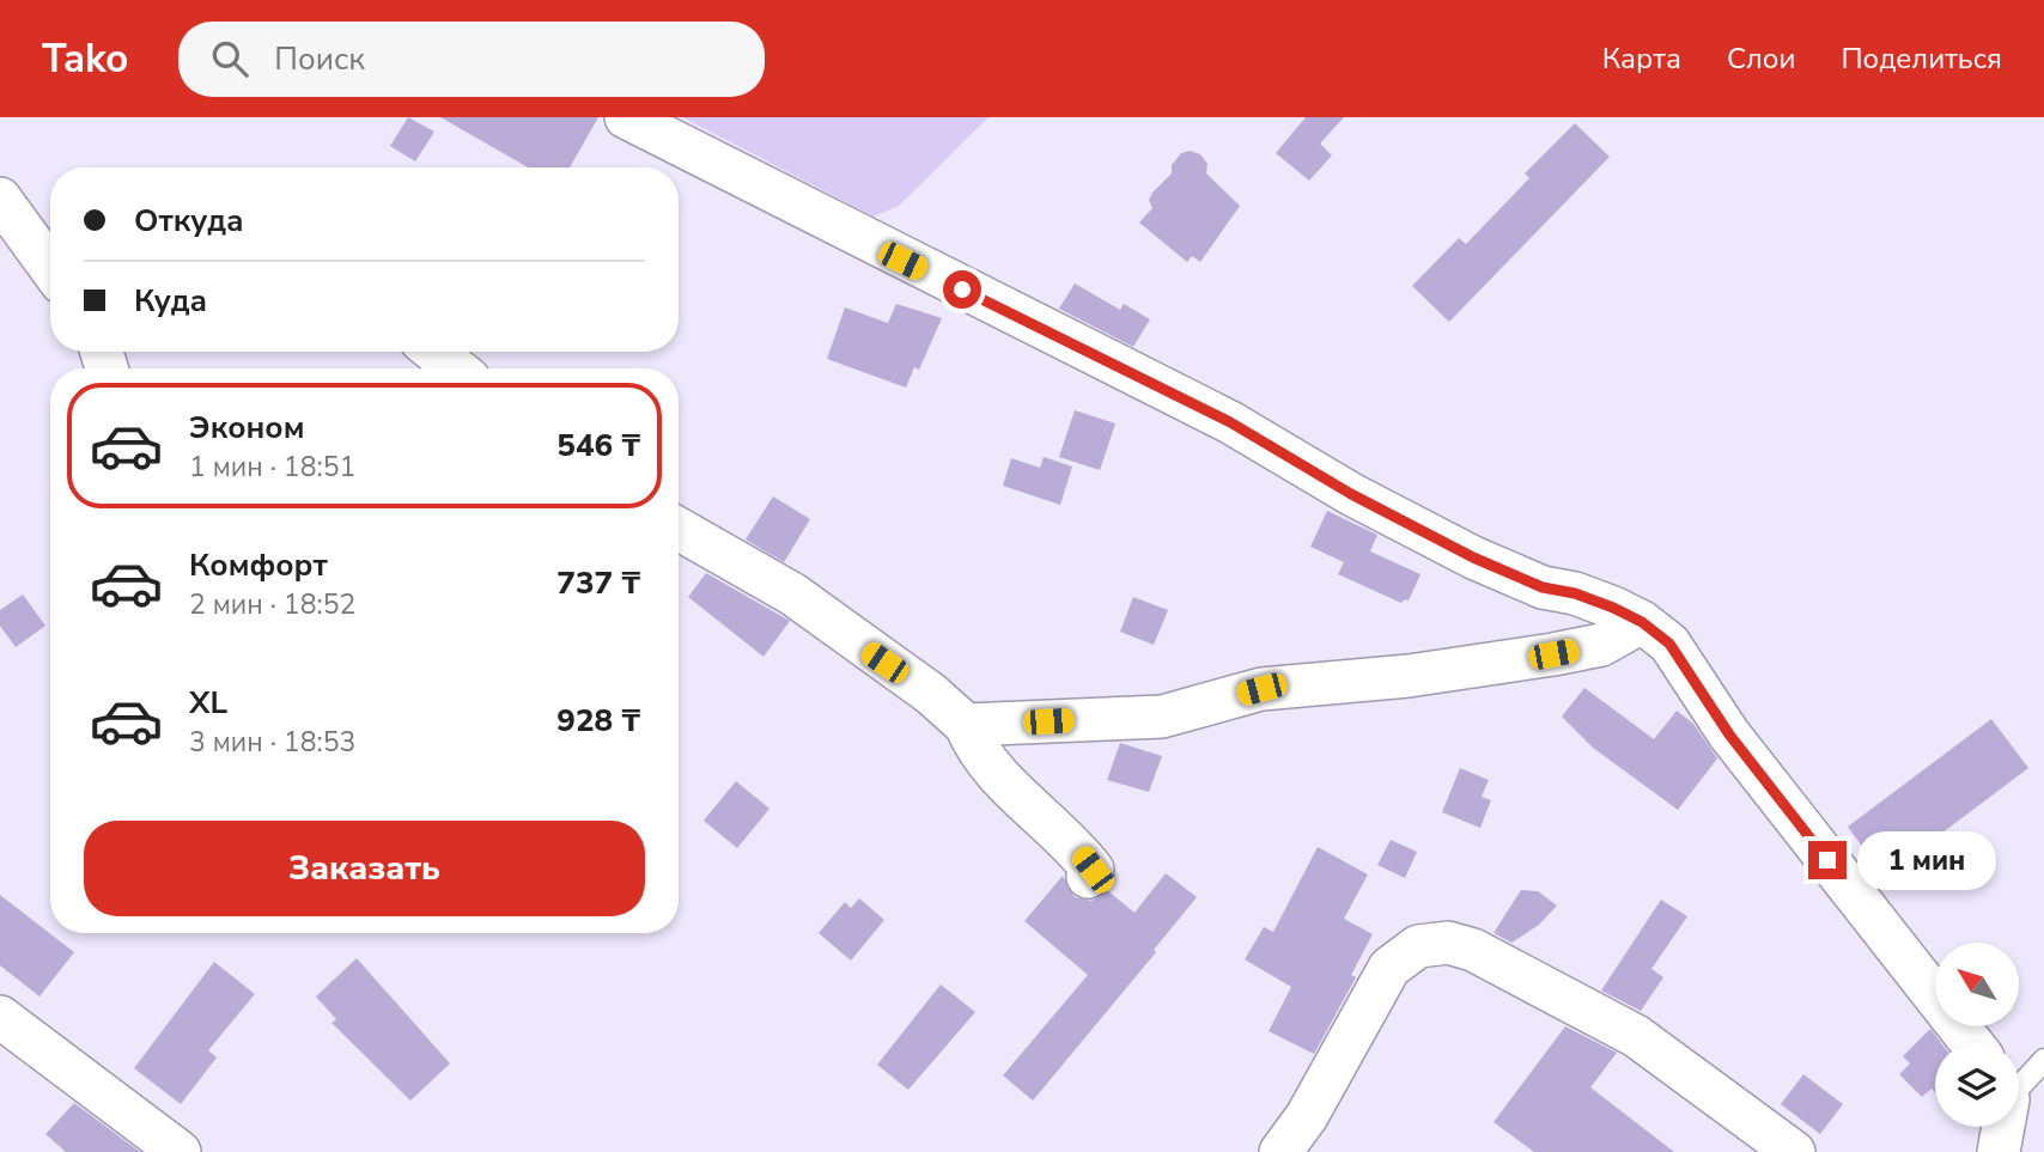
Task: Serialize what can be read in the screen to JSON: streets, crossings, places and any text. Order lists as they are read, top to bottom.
{
  "north": "top left",
  "page": {
    "header": "Tako",
    "search": "Поиск",
    "nav": ["Карта", "Слои", "Поделиться"],
    "banner": ["Откуда", "Куда"],
    "list": [
      {
        "name": "Эконом",
        "note": "1 мин · 18:51",
        "value": "546 ₸"
      },
      {
        "name": "Комфорт",
        "note": "2 мин · 18:52",
        "value": "737 ₸"
      },
      {
        "name": "XL",
        "note": "3 мин · 18:53",
        "value": "928 ₸"
      }
    ],
    "buttons": "Заказать",
    "bubble": "1 мин"
  }
}
